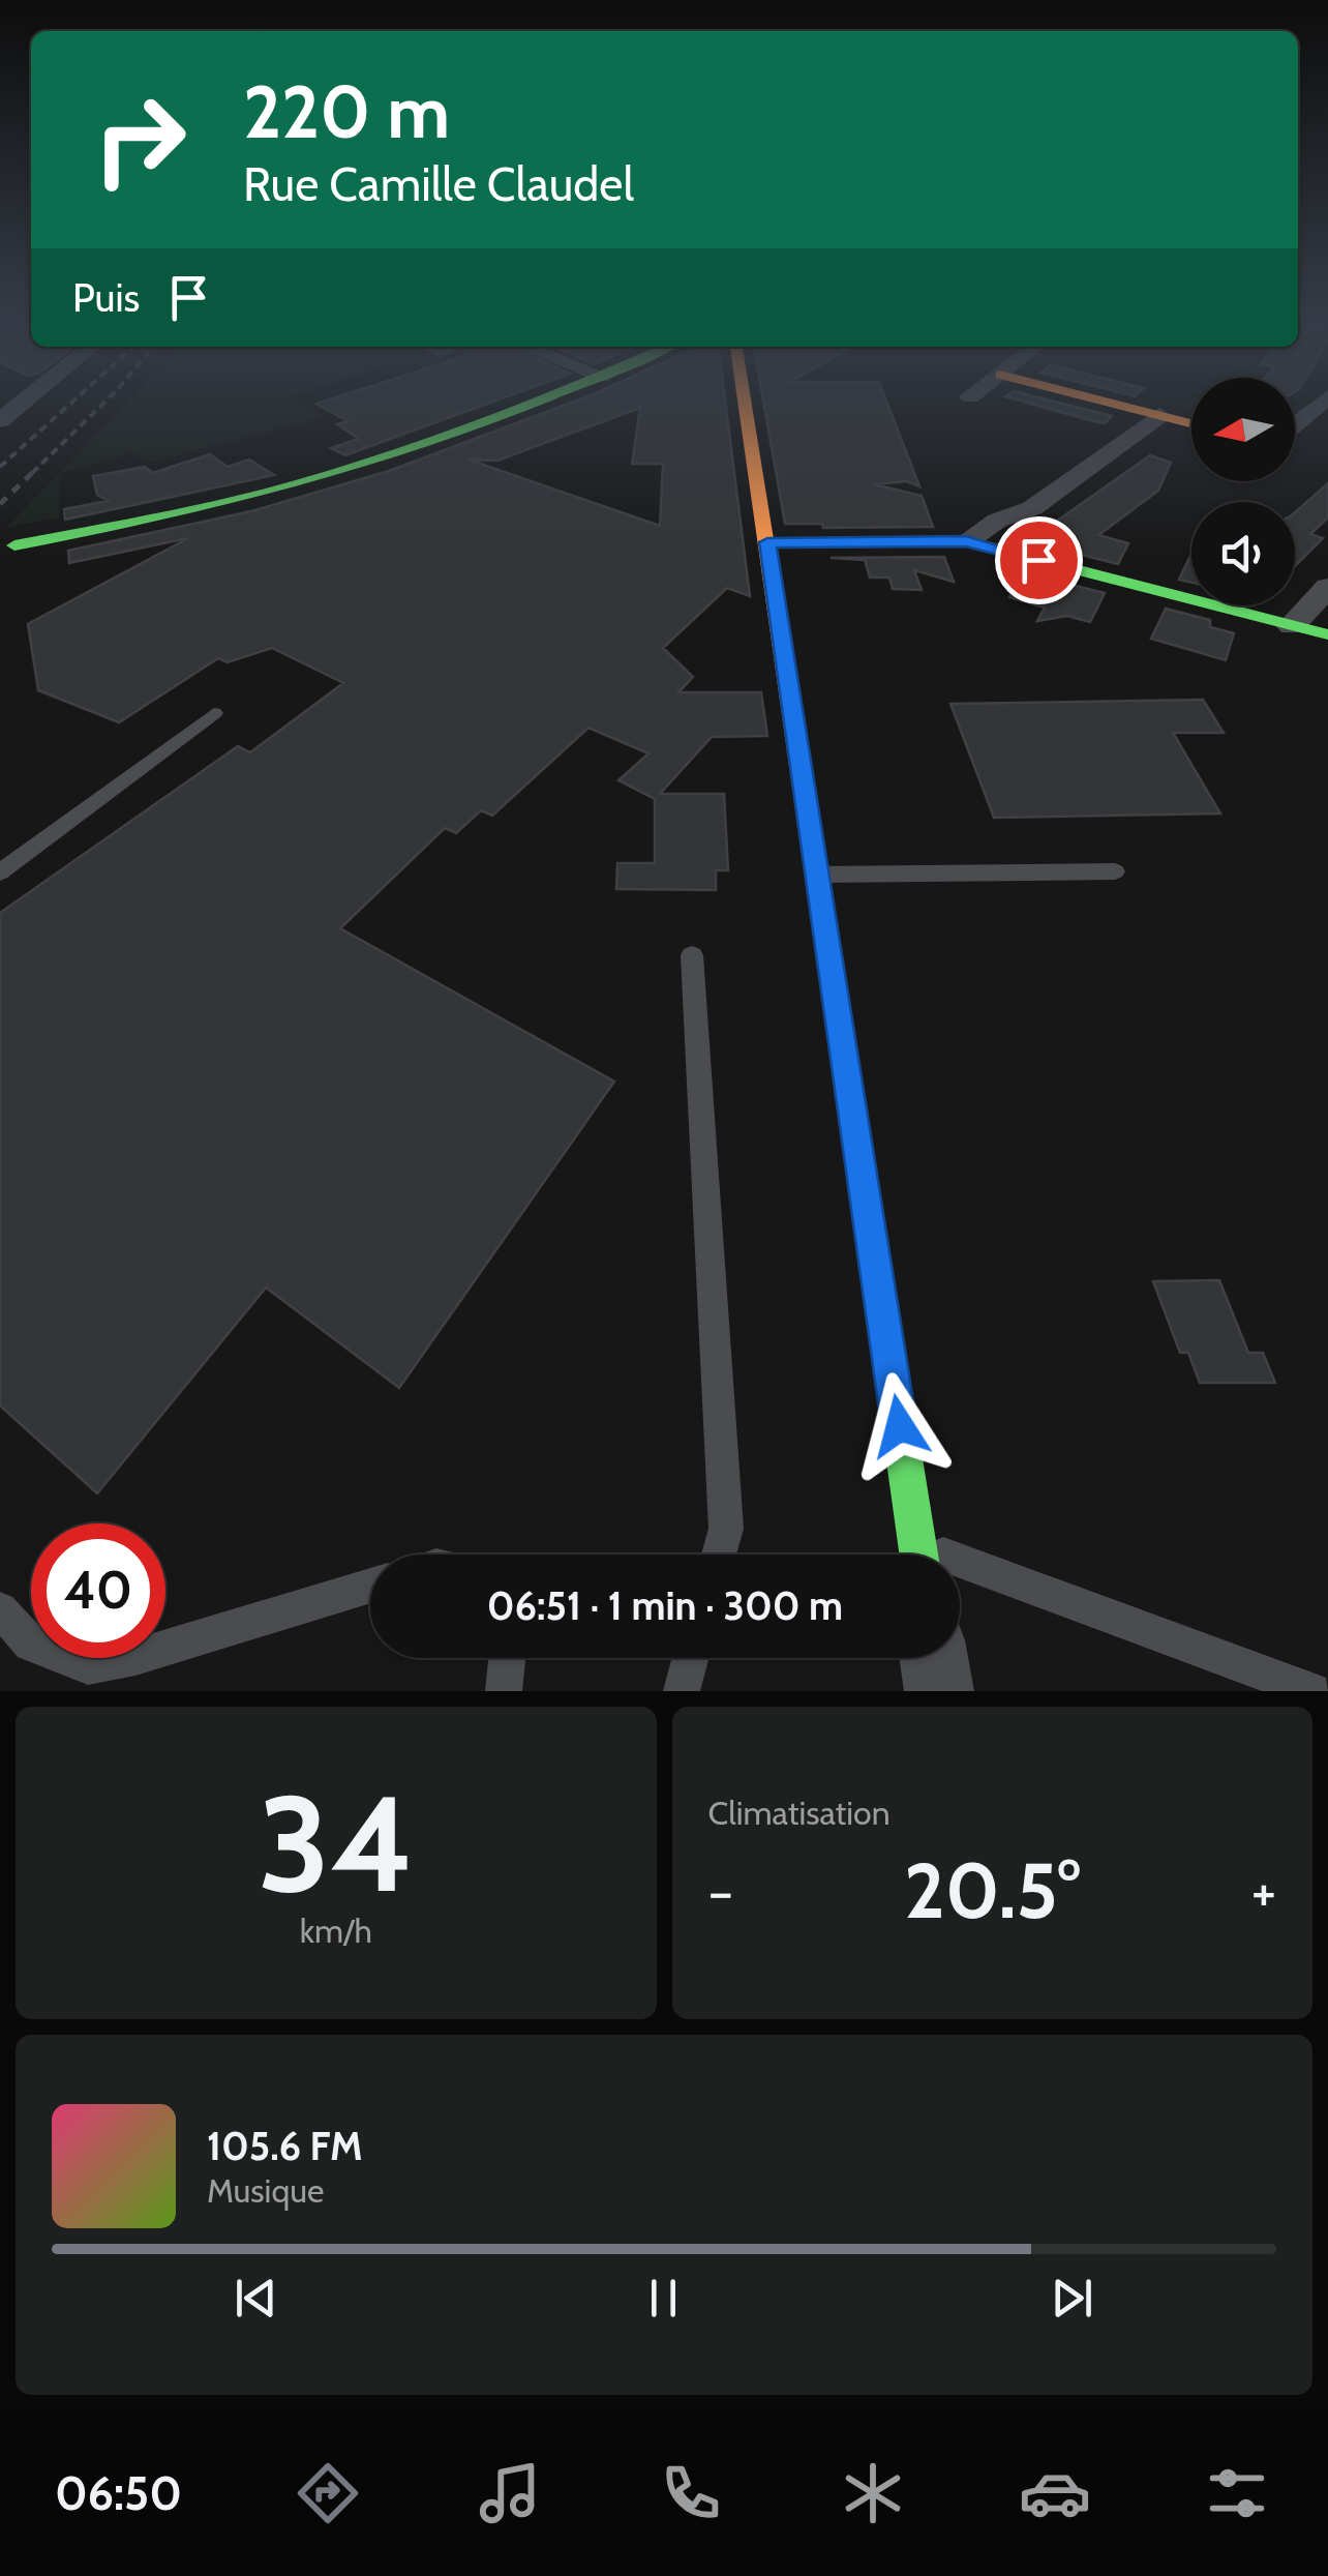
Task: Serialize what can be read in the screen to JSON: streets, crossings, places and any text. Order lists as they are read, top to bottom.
{
  "north": "left",
  "page": {
    "turn": ["220 m", "Rue Camille Claudel"],
    "then": "Puis",
    "limit": "40",
    "trip": "06:51 · 1 min · 300 m",
    "tile": [
      ["34", "km/h"],
      "Climatisation"
    ],
    "heat": ["−", "20.5°", "+"],
    "song": ["105.6 FM", "Musique"],
    "tabs": "06:50"
  }
}
